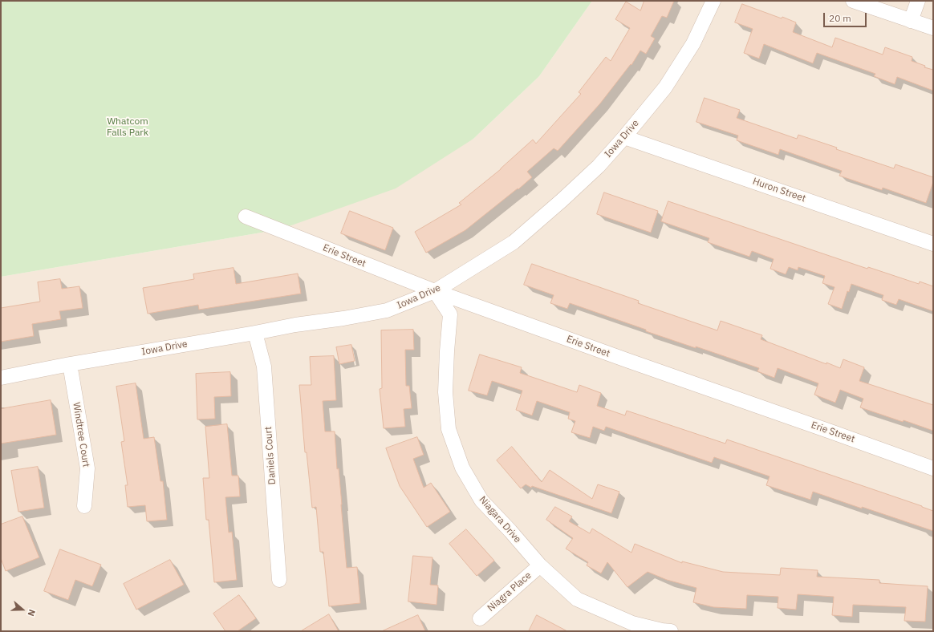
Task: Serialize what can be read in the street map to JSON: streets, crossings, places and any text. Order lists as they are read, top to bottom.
{
  "streets": {
    "street": [
      "Iowa Drive",
      "Huron Street",
      "Erie Street",
      "Windtree Court",
      "Daniels Court",
      "Niagara Drive",
      "Niagra Place"
    ]
  },
  "crossings": [
    ["Iowa Drive", "Huron Street"],
    ["Iowa Drive", "Erie Street"],
    ["Iowa Drive", "Windtree Court"],
    ["Iowa Drive", "Daniels Court"],
    ["Iowa Drive", "Niagara Drive"],
    ["Erie Street", "Niagara Drive"],
    ["Niagara Drive", "Niagra Place"]
  ],
  "parks": ["Whatcom Falls Park"],
  "scale_bar": "20 m",
  "north": "right"
}
